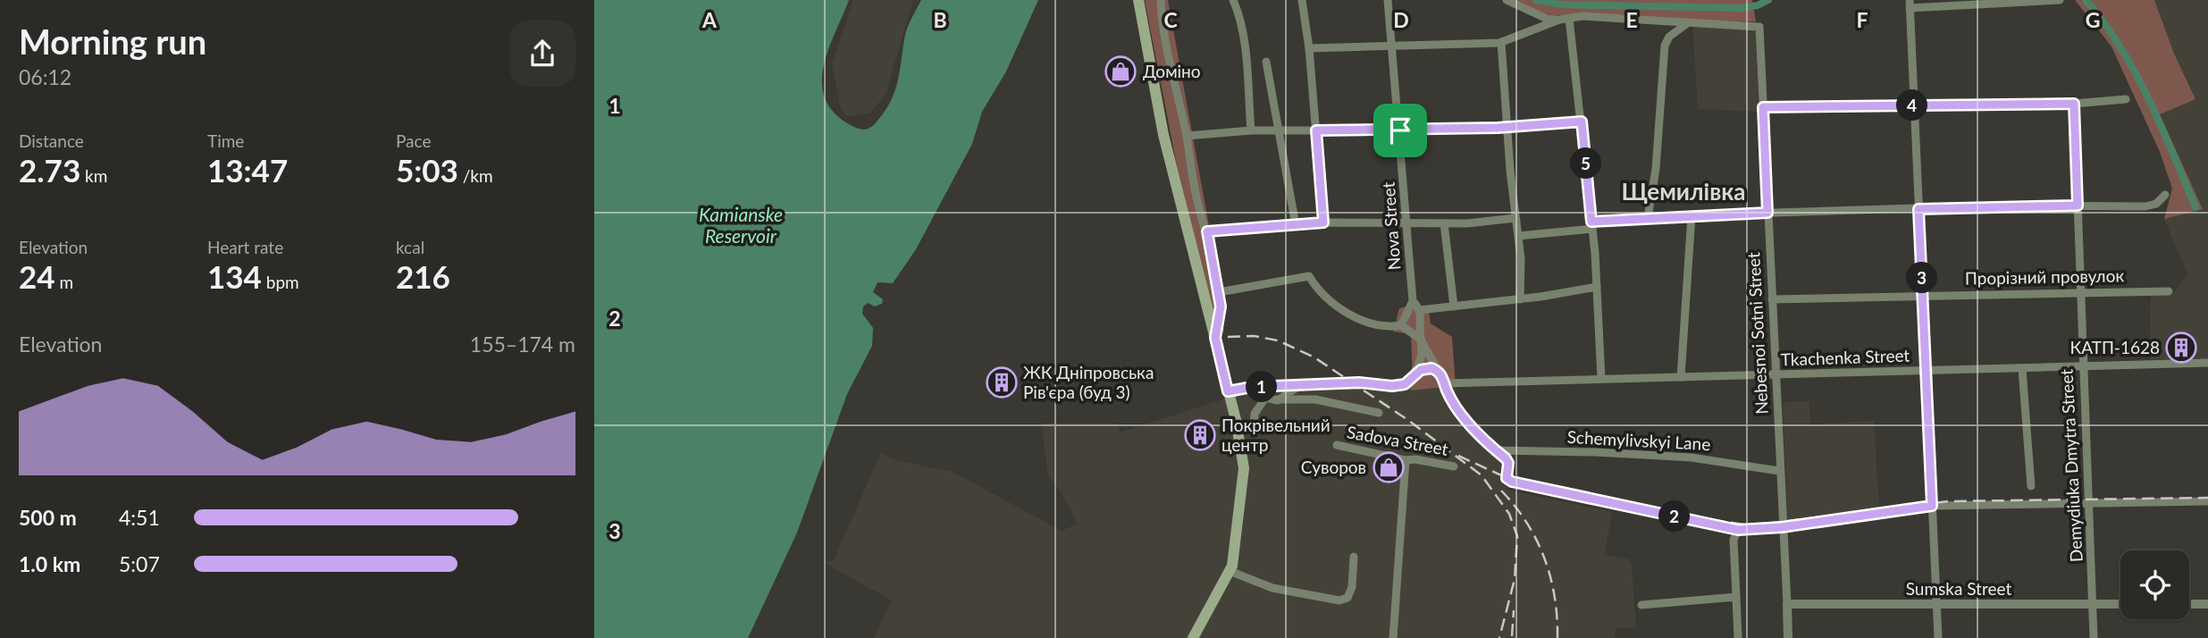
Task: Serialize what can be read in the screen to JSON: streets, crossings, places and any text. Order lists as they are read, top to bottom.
{
  "streets": {
    "street": [
      "Nova Street",
      "Прорізний провулок",
      "Nebesnoi Sotni Street",
      "Tkachenka Street",
      "Sadova Street",
      "Schemylivskyi Lane",
      "Demydiuka Dmytra Street",
      "Sumska Street"
    ]
  },
  "crossings": [
    ["Прорізний провулок", "Nebesnoi Sotni Street"],
    ["Прорізний провулок", "Demydiuka Dmytra Street"],
    ["Nebesnoi Sotni Street", "Tkachenka Street"],
    ["Nebesnoi Sotni Street", "Schemylivskyi Lane"],
    ["Nebesnoi Sotni Street", "Sumska Street"],
    ["Tkachenka Street", "Demydiuka Dmytra Street"],
    ["Demydiuka Dmytra Street", "Sumska Street"]
  ],
  "districts": ["Щемилівка"],
  "water": ["Kamianske Reservoir"],
  "places": {
    "shop": ["Доміно", "Суворов"],
    "building": ["КАТП-1628", "ЖК Дніпровська Рів'єра (буд 3)", "Покрівельний центр"]
  },
  "page": {
    "heading": ["Morning run", "06:12"],
    "pins": [
      "4",
      "5",
      "3",
      "1",
      "2"
    ],
    "stats": [
      ["Distance", "2.73 km"],
      ["Time", "13:47"],
      ["Pace", "5:03 /km"],
      ["Elevation", "24 m"],
      ["Heart rate", "134 bpm"],
      ["kcal", "216"]
    ],
    "chart": ["Elevation", "155–174 m"],
    "list": [
      {
        "name": "500 m",
        "note": "4:51"
      },
      {
        "name": "1.0 km",
        "note": "5:07"
      }
    ]
  },
  "grid": {
    "columns": [
      "A",
      "B",
      "C",
      "D",
      "E",
      "F",
      "G"
    ],
    "rows": ["1", "2", "3"]
  }
}
